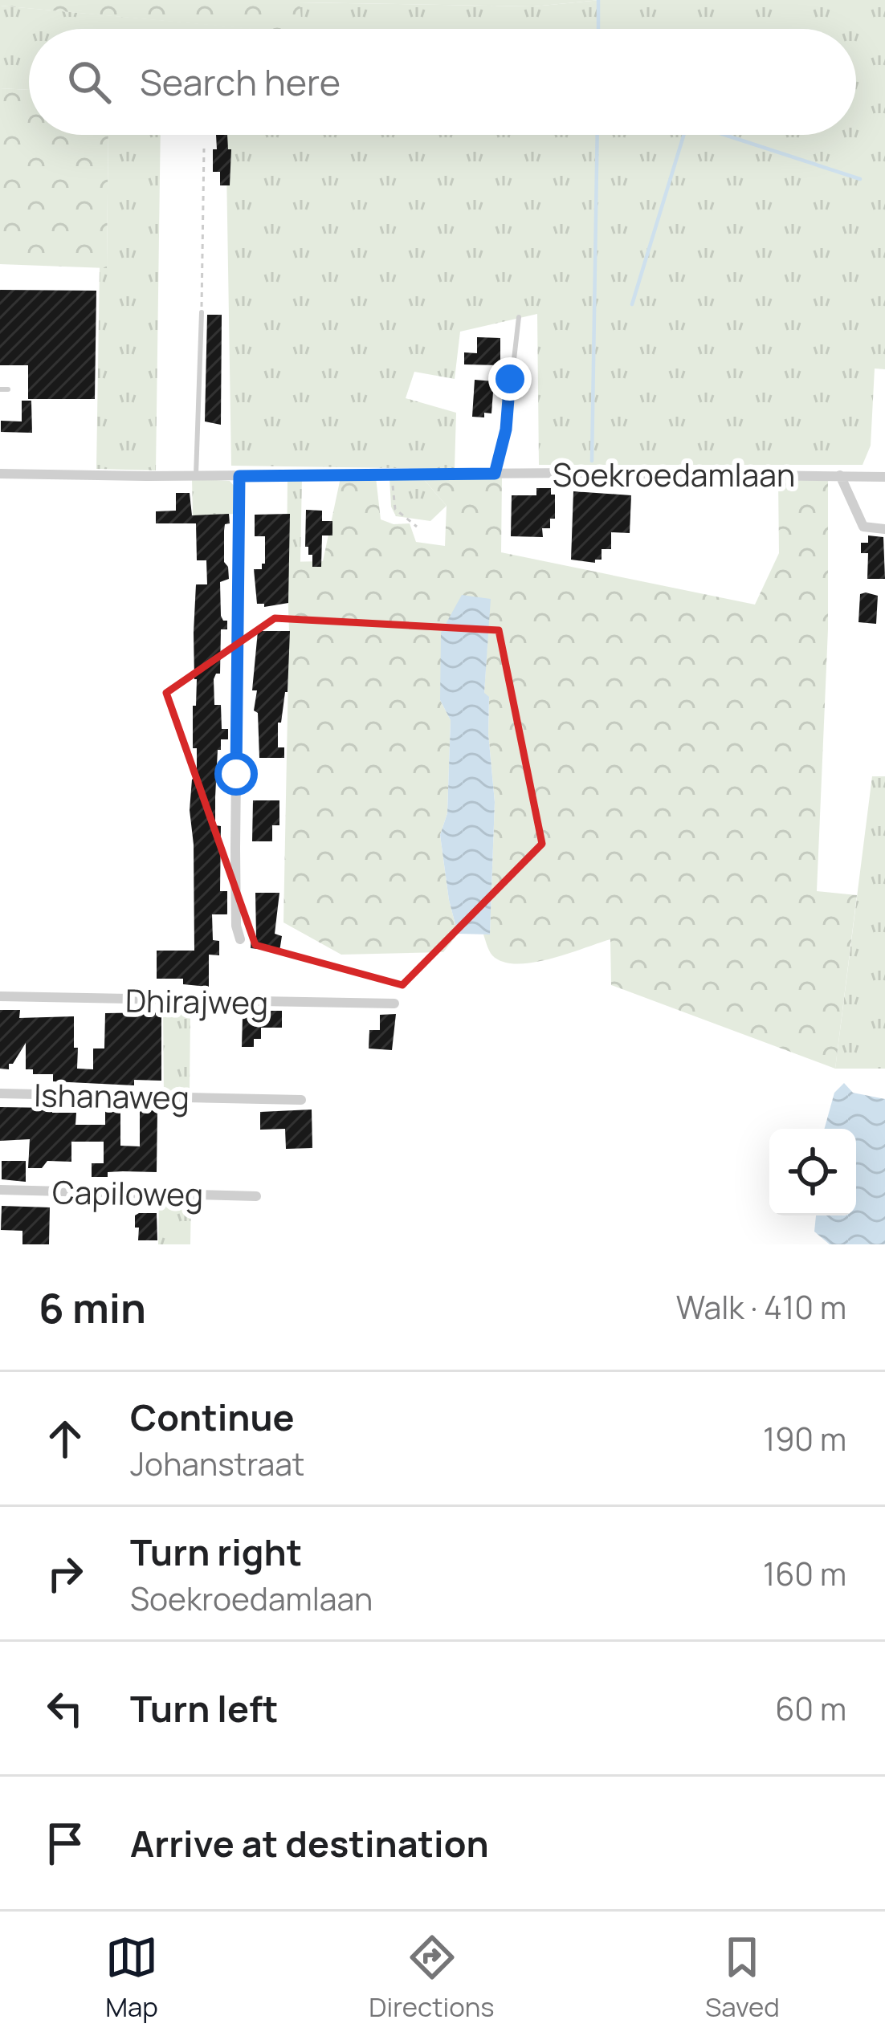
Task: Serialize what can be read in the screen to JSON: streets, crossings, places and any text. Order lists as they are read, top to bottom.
{
  "streets": {
    "street": [
      "Soekroedamlaan",
      "Dhirajweg",
      "Ishanaweg",
      "Capiloweg"
    ]
  },
  "page": {
    "search": "Search here",
    "heading": ["6 min", "Walk · 410 m"],
    "list": [
      ["Continue", "Johanstraat", "190 m"],
      ["Turn right", "Soekroedamlaan", "160 m"],
      ["Turn left", "60 m"],
      "Arrive at destination"
    ],
    "nav": ["Map", "Directions", "Saved"]
  }
}
